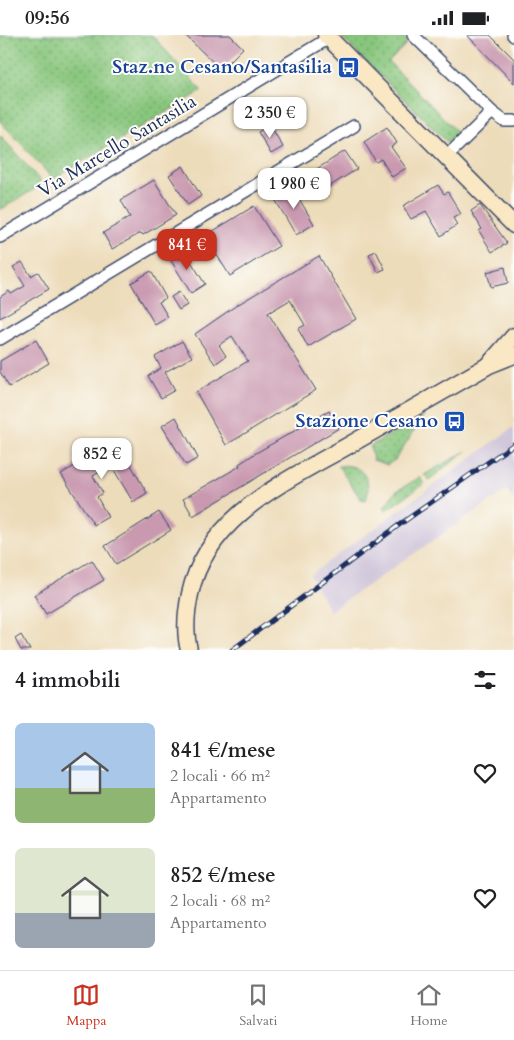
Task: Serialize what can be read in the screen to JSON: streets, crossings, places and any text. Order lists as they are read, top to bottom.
{
  "streets": {
    "street": ["Via Marcello Santasilia"]
  },
  "places": {
    "bus stop": ["Staz.ne Cesano/Santasilia", "Stazione Cesano"]
  },
  "page": {
    "status": "09:56",
    "price": [
      "2 350 €",
      "1 980 €",
      "841 €",
      "852 €"
    ],
    "heading": "4 immobili",
    "list": [
      {
        "name": "841 €/mese",
        "note": "2 locali · 66 m² · Appartamento"
      },
      {
        "name": "852 €/mese",
        "note": "2 locali · 68 m² · Appartamento"
      }
    ],
    "tabs": ["Mappa", "Salvati", "Home"]
  }
}
